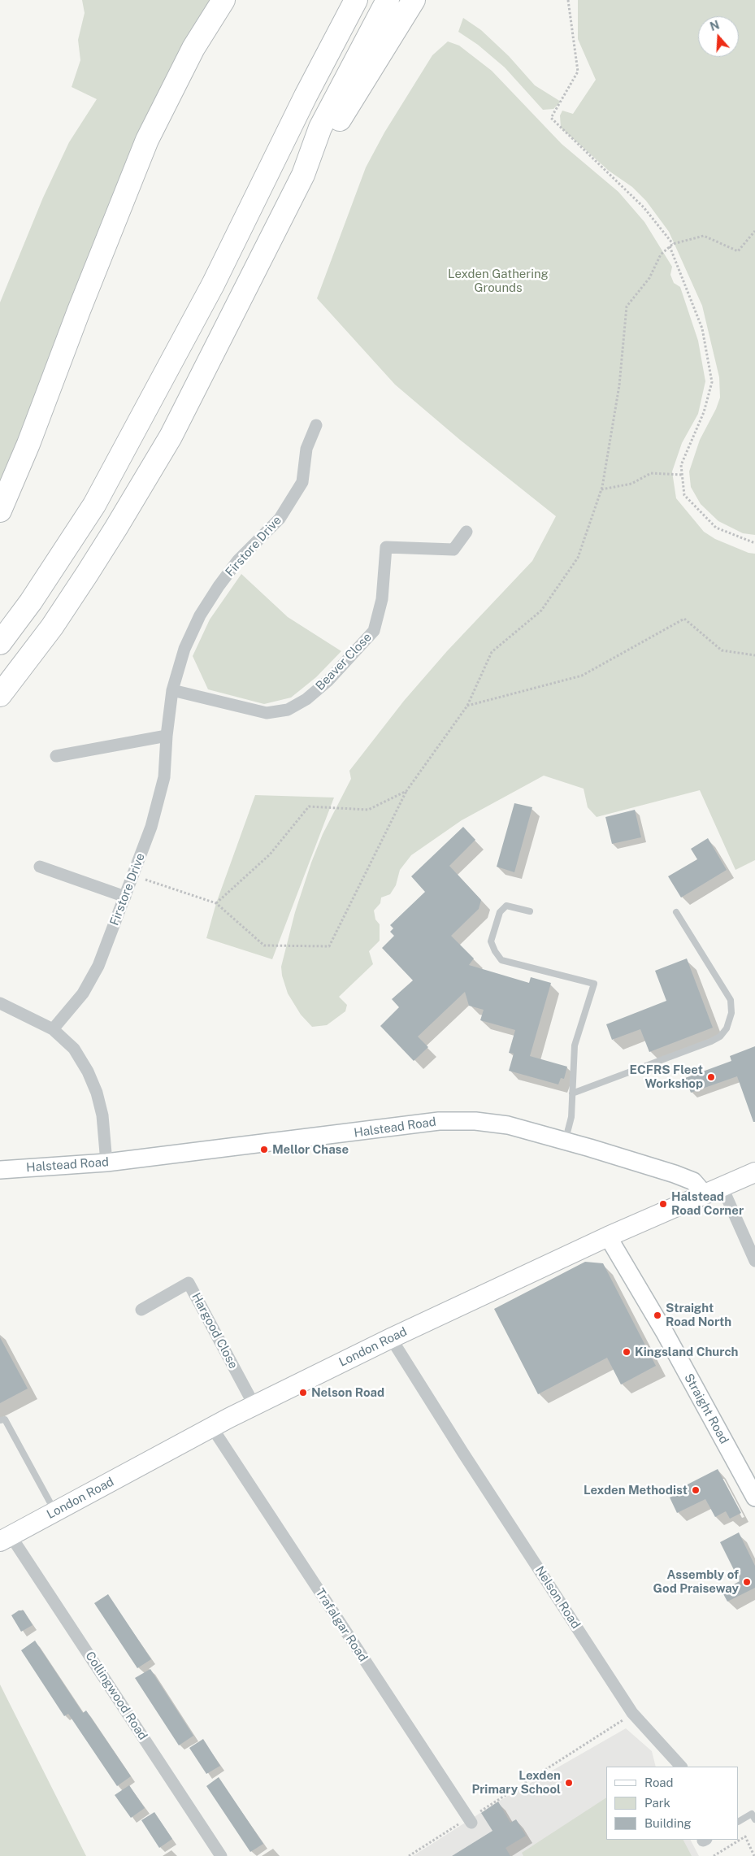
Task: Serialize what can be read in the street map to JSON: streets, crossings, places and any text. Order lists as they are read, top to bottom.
{
  "streets": {
    "main road": ["London Road"],
    "street": [
      "Firstore Drive",
      "Beaver Close",
      "Halstead Road",
      "Hargood Close",
      "Straight Road",
      "Nelson Road",
      "Trafalgar Road",
      "Collingwood Road"
    ]
  },
  "crossings": [
    ["Firstore Drive", "Beaver Close"],
    ["Halstead Road", "London Road"],
    ["Hargood Close", "London Road"],
    ["London Road", "Straight Road"],
    ["London Road", "Nelson Road"],
    ["London Road", "Trafalgar Road"],
    ["London Road", "Collingwood Road"]
  ],
  "parks": ["Lexden Gathering Grounds"],
  "places": [
    "ECFRS Fleet Workshop",
    "Mellor Chase",
    "Halstead Road Corner",
    "Straight Road North",
    "Kingsland Church",
    "Nelson Road",
    "Lexden Methodist",
    "Assembly of God Praiseway",
    "Lexden Primary School"
  ],
  "legend": ["Road", "Park", "Building"],
  "north": "top"
}
